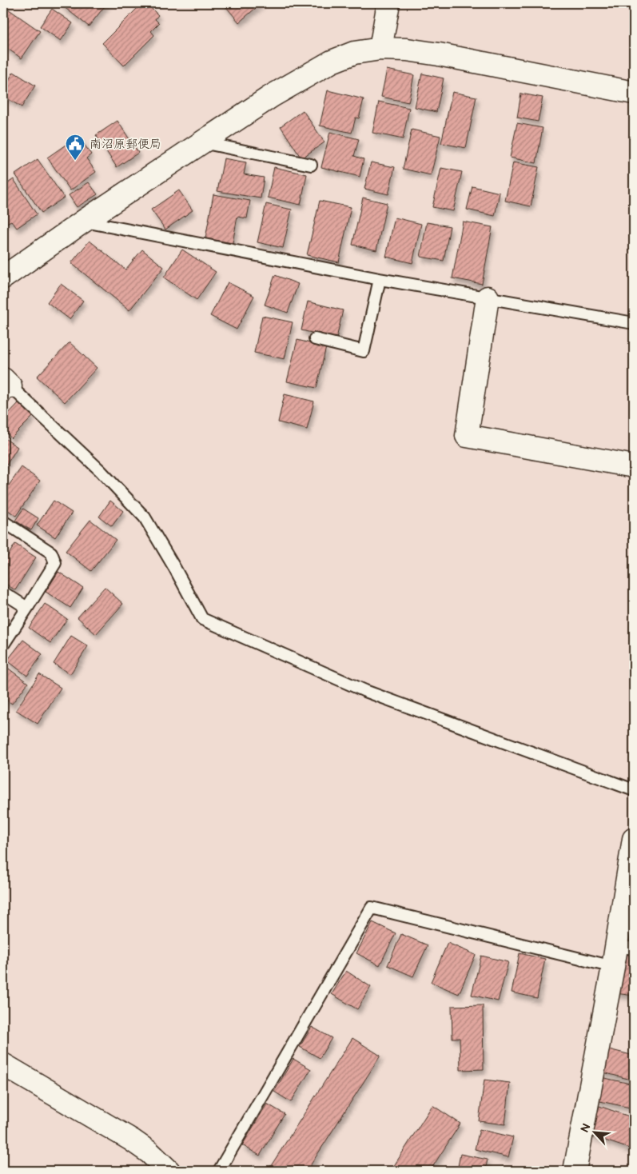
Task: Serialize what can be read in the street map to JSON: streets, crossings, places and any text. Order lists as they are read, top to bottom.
{
  "places": {
    "public building": ["南沼原郵便局"]
  },
  "north": "top left"
}
